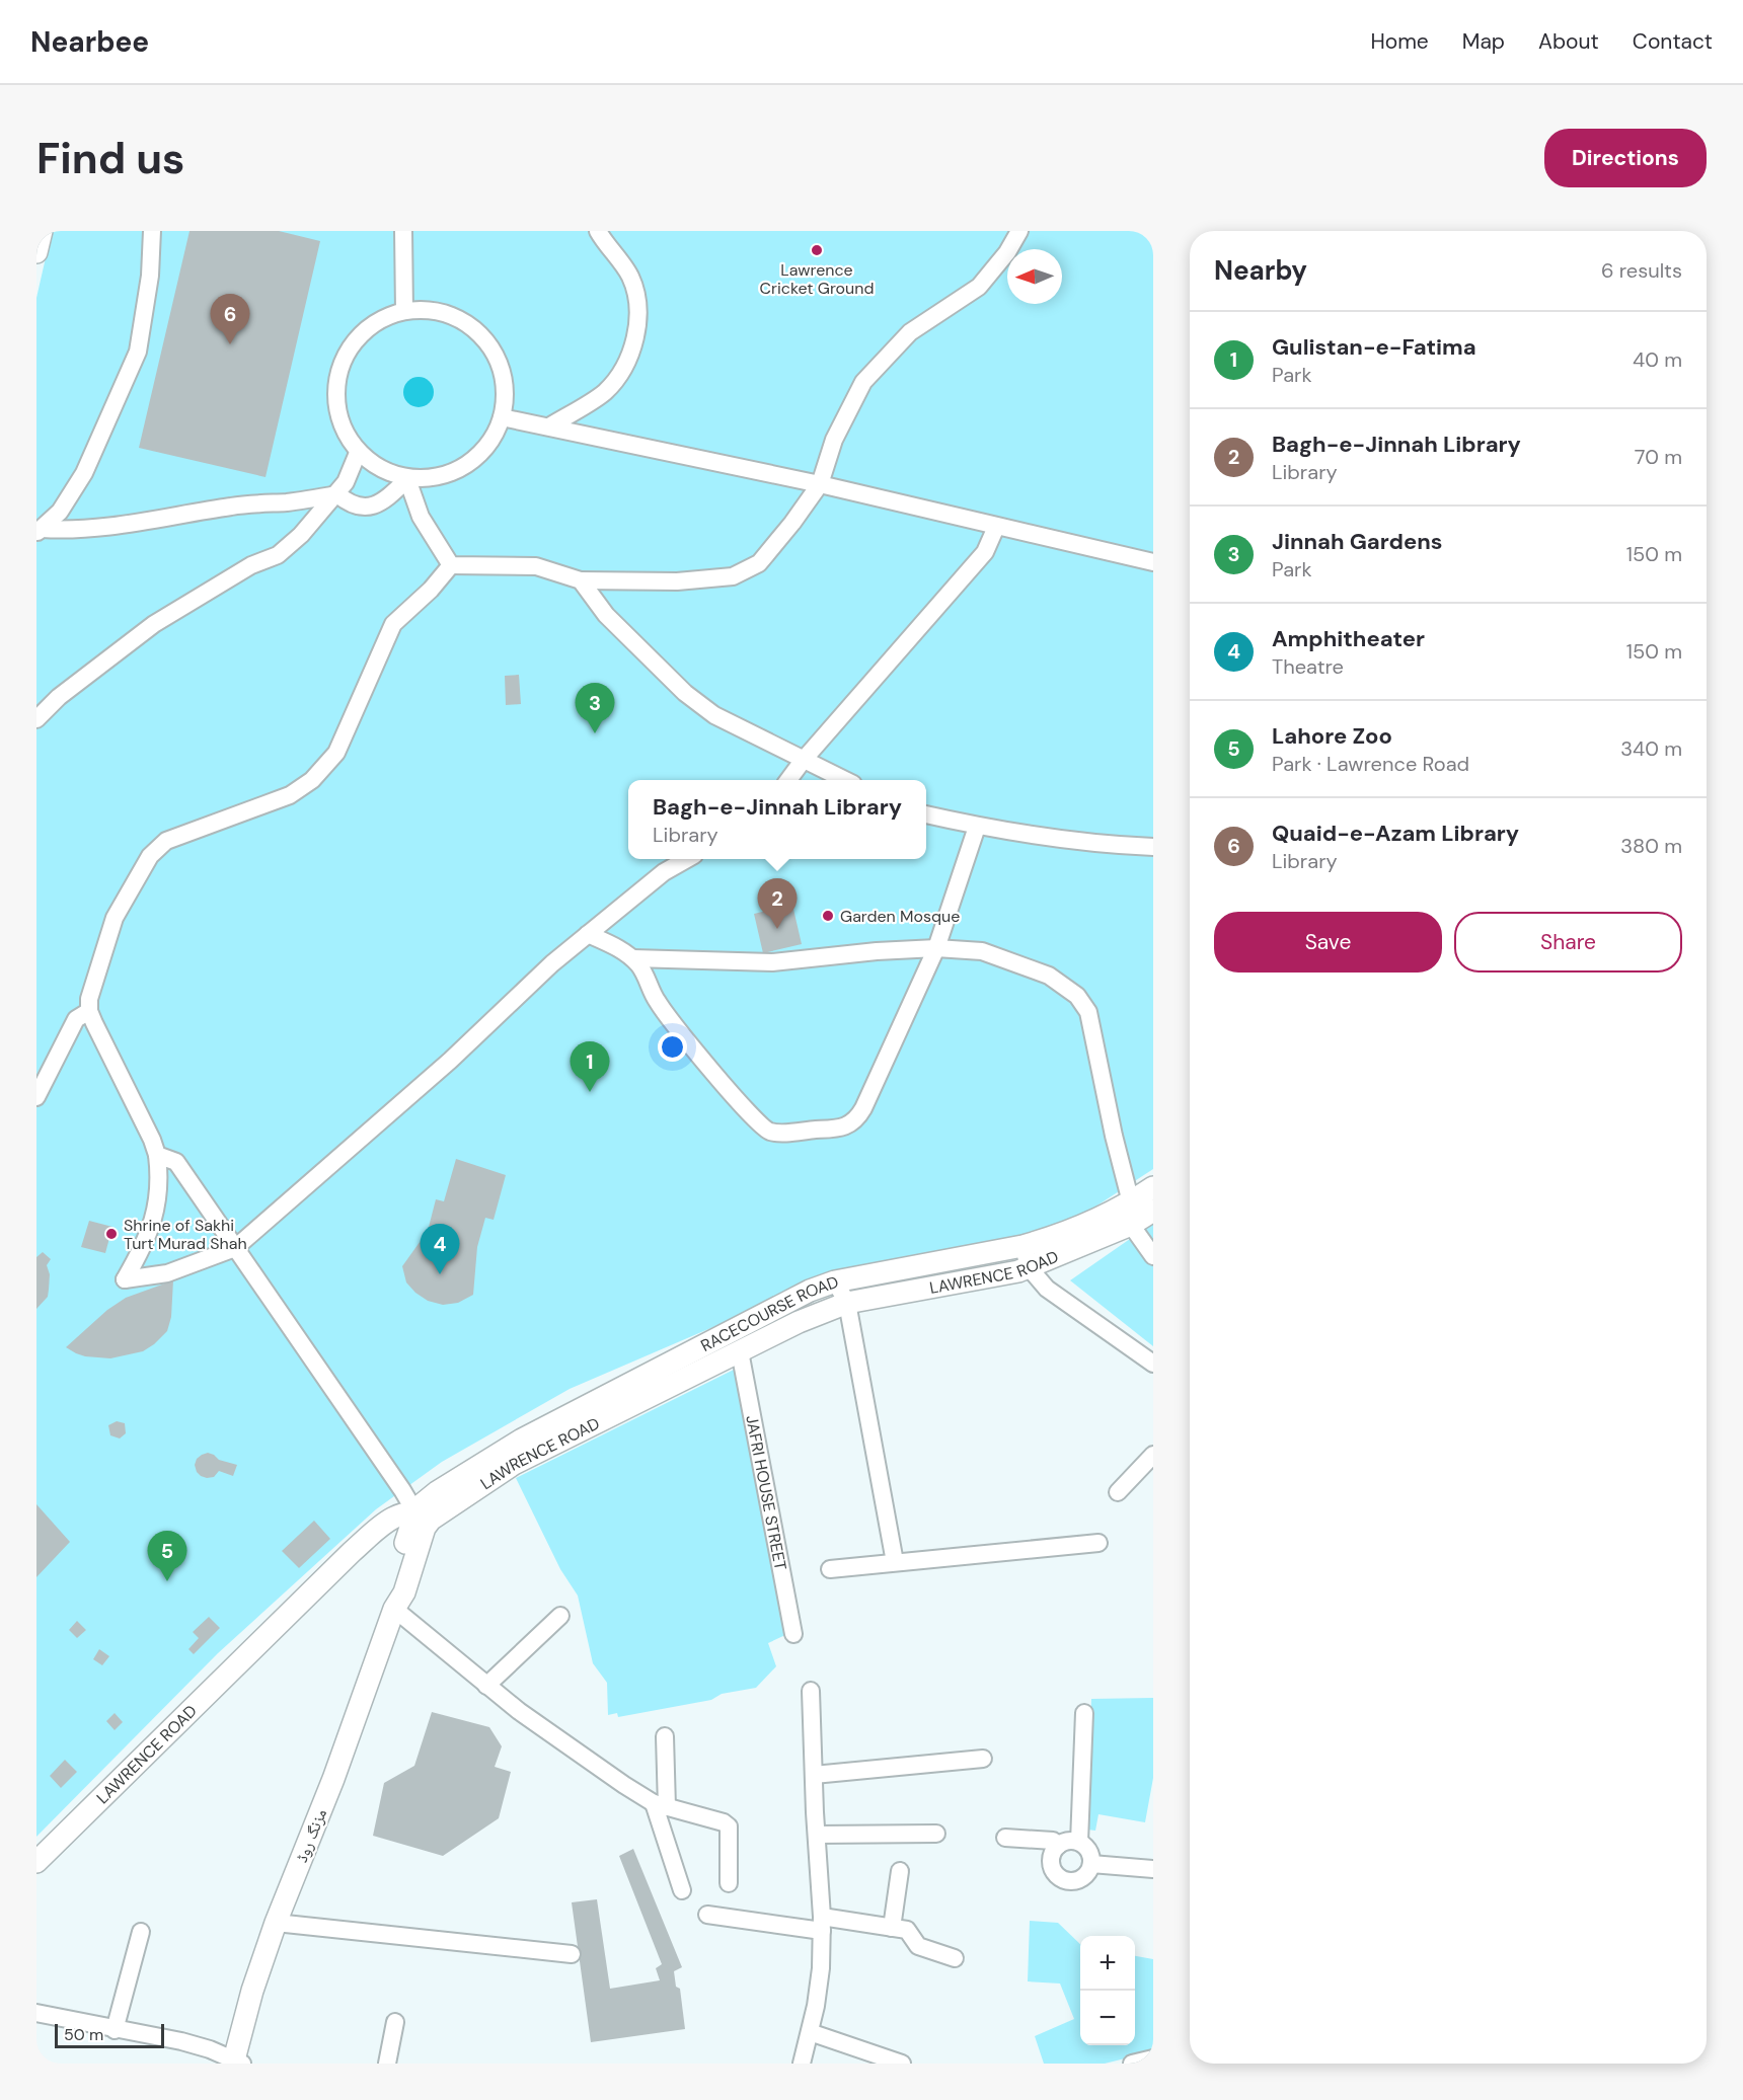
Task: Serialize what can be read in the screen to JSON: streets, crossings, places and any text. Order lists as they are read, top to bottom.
{
  "streets": {
    "main road": ["LAWRENCE ROAD", "RACECOURSE ROAD", "مزنگ روڈ"],
    "street": ["JAFRI HOUSE STREET"]
  },
  "crossings": [
    ["LAWRENCE ROAD", "RACECOURSE ROAD"],
    ["LAWRENCE ROAD", "JAFRI HOUSE STREET"],
    ["LAWRENCE ROAD", "مزنگ روڈ"],
    ["RACECOURSE ROAD", "مزنگ روڈ"]
  ],
  "places": ["Lawrence Cricket Ground", "Garden Mosque", "Shrine of Sakhi Turt Murad Shah"],
  "scale_bar": "50 m",
  "north": "left",
  "page": {
    "header": "Nearbee",
    "nav": [
      "Home",
      "Map",
      "About",
      "Contact"
    ],
    "buttons": [
      "Directions",
      ["Save", "Share"]
    ],
    "title": "Find us",
    "heading": ["Nearby", "6 results"],
    "pins": [
      "6",
      "3",
      "2",
      "1",
      "4",
      "5"
    ],
    "list": [
      {
        "mark": "1",
        "name": "Gulistan-e-Fatima",
        "note": "Park",
        "value": "40 m"
      },
      {
        "mark": "2",
        "name": "Bagh-e-Jinnah Library",
        "note": "Library",
        "value": "70 m"
      },
      {
        "mark": "3",
        "name": "Jinnah Gardens",
        "note": "Park",
        "value": "150 m"
      },
      {
        "mark": "4",
        "name": "Amphitheater",
        "note": "Theatre",
        "value": "150 m"
      },
      {
        "mark": "5",
        "name": "Lahore Zoo",
        "note": "Park · Lawrence Road",
        "value": "340 m"
      },
      {
        "mark": "6",
        "name": "Quaid-e-Azam Library",
        "note": "Library",
        "value": "380 m"
      }
    ],
    "popup": ["Bagh-e-Jinnah Library", "Library"],
    "map_buttons": ["+", "−"],
    "scale": "50 m"
  }
}
